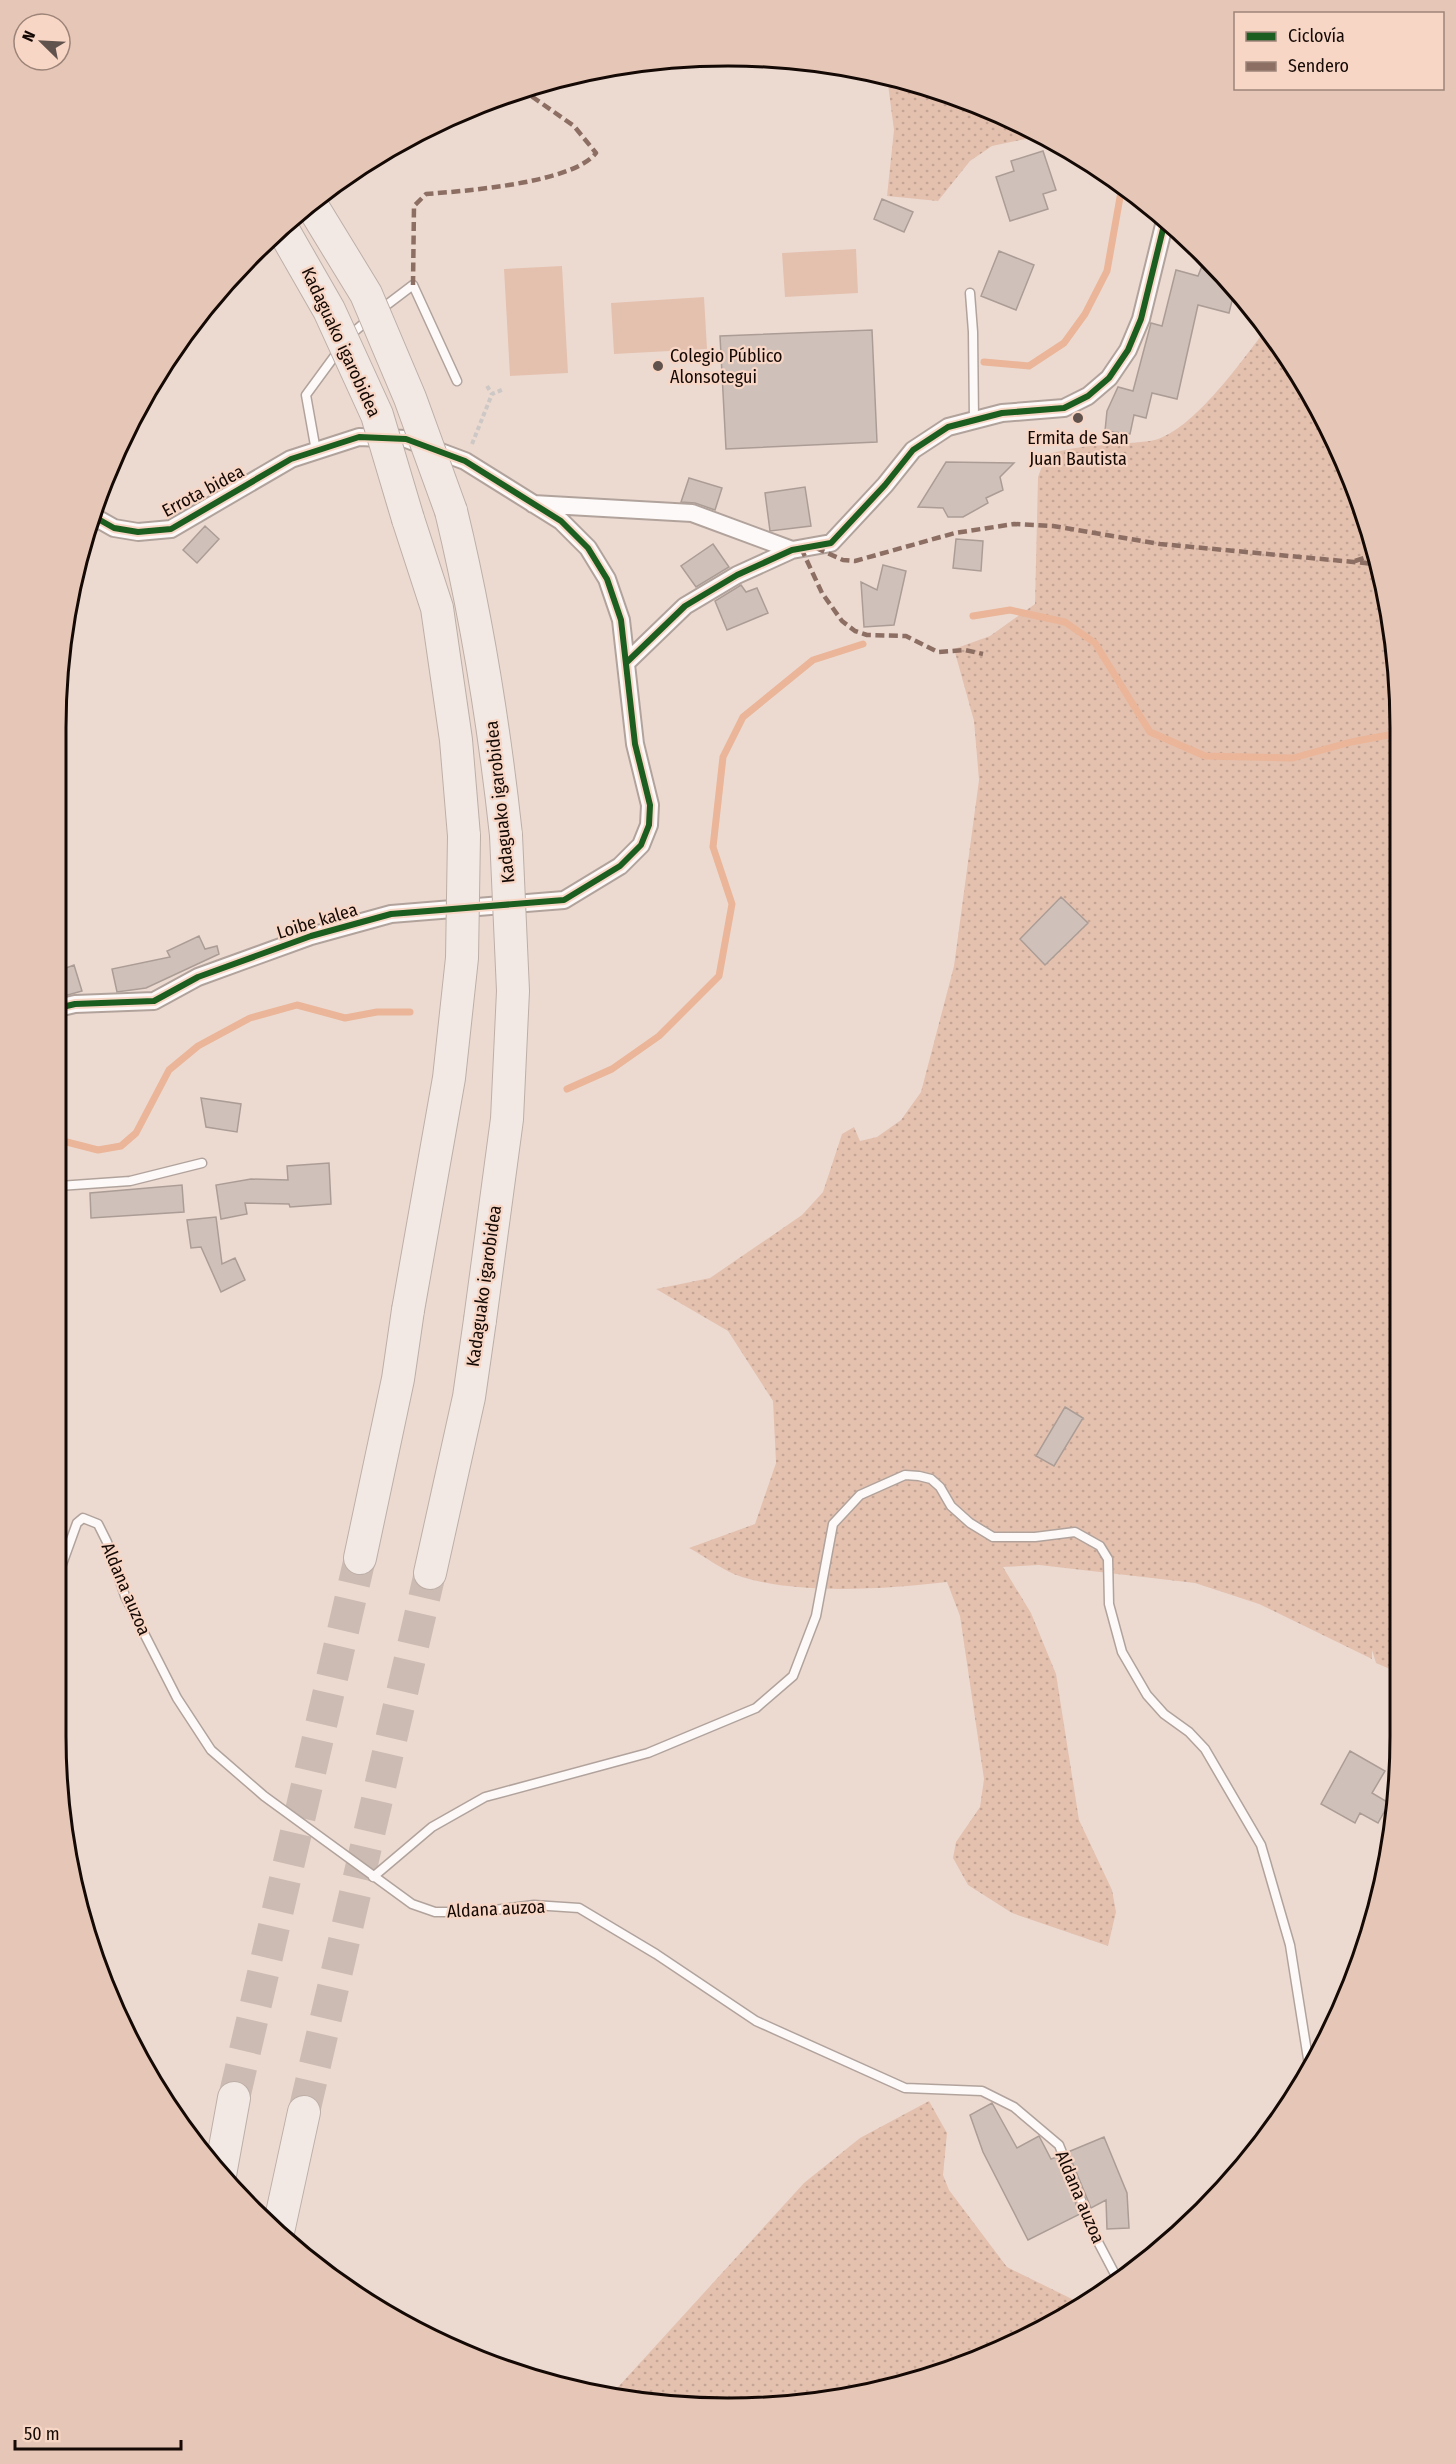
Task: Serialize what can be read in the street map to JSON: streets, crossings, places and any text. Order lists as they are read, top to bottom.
{
  "streets": {
    "highway": ["Kadaguako igarobidea"],
    "street": ["Errota bidea", "Loibe kalea"],
    "lane": ["Aldana auzoa"]
  },
  "crossings": [
    ["Errota bidea", "Loibe kalea"]
  ],
  "places": ["Colegio Público Alonsotegui", "Ermita de San Juan Bautista"],
  "legend": ["Ciclovía", "Sendero"],
  "scale_bar": "50 m",
  "north": "top left"
}
